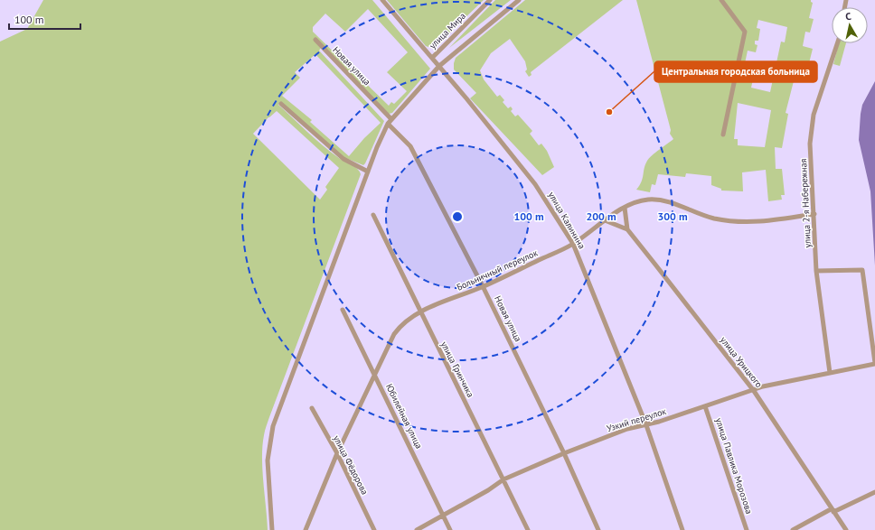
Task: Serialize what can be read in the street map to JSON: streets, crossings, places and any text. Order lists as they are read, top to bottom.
{
  "streets": {
    "street": [
      "улица Мира",
      "Новая улица",
      "улица 2-я Набережная",
      "улица Калинина",
      "Больничный переулок",
      "улица Урицкого",
      "улица Гринчика",
      "Юбилейная улица",
      "Узкий переулок",
      "улица Фёдорова",
      "улица Павлика Морозова"
    ]
  },
  "crossings": [
    ["улица Мира", "улица Калинина"],
    ["Новая улица", "Больничный переулок"],
    ["Новая улица", "Узкий переулок"],
    ["улица 2-я Набережная", "Больничный переулок"],
    ["улица 2-я Набережная", "Узкий переулок"],
    ["улица Калинина", "Больничный переулок"],
    ["улица Калинина", "Узкий переулок"],
    ["Больничный переулок", "улица Гринчика"],
    ["Больничный переулок", "Юбилейная улица"],
    ["Больничный переулок", "улица Фёдорова"],
    ["улица Урицкого", "Узкий переулок"],
    ["улица Гринчика", "Узкий переулок"],
    ["Юбилейная улица", "Узкий переулок"],
    ["Узкий переулок", "улица Павлика Морозова"]
  ],
  "places": ["Центральная городская больница"],
  "scale_bar": "100 m",
  "north": "top",
  "rings": ["100 m", "200 m", "300 m"]
}
